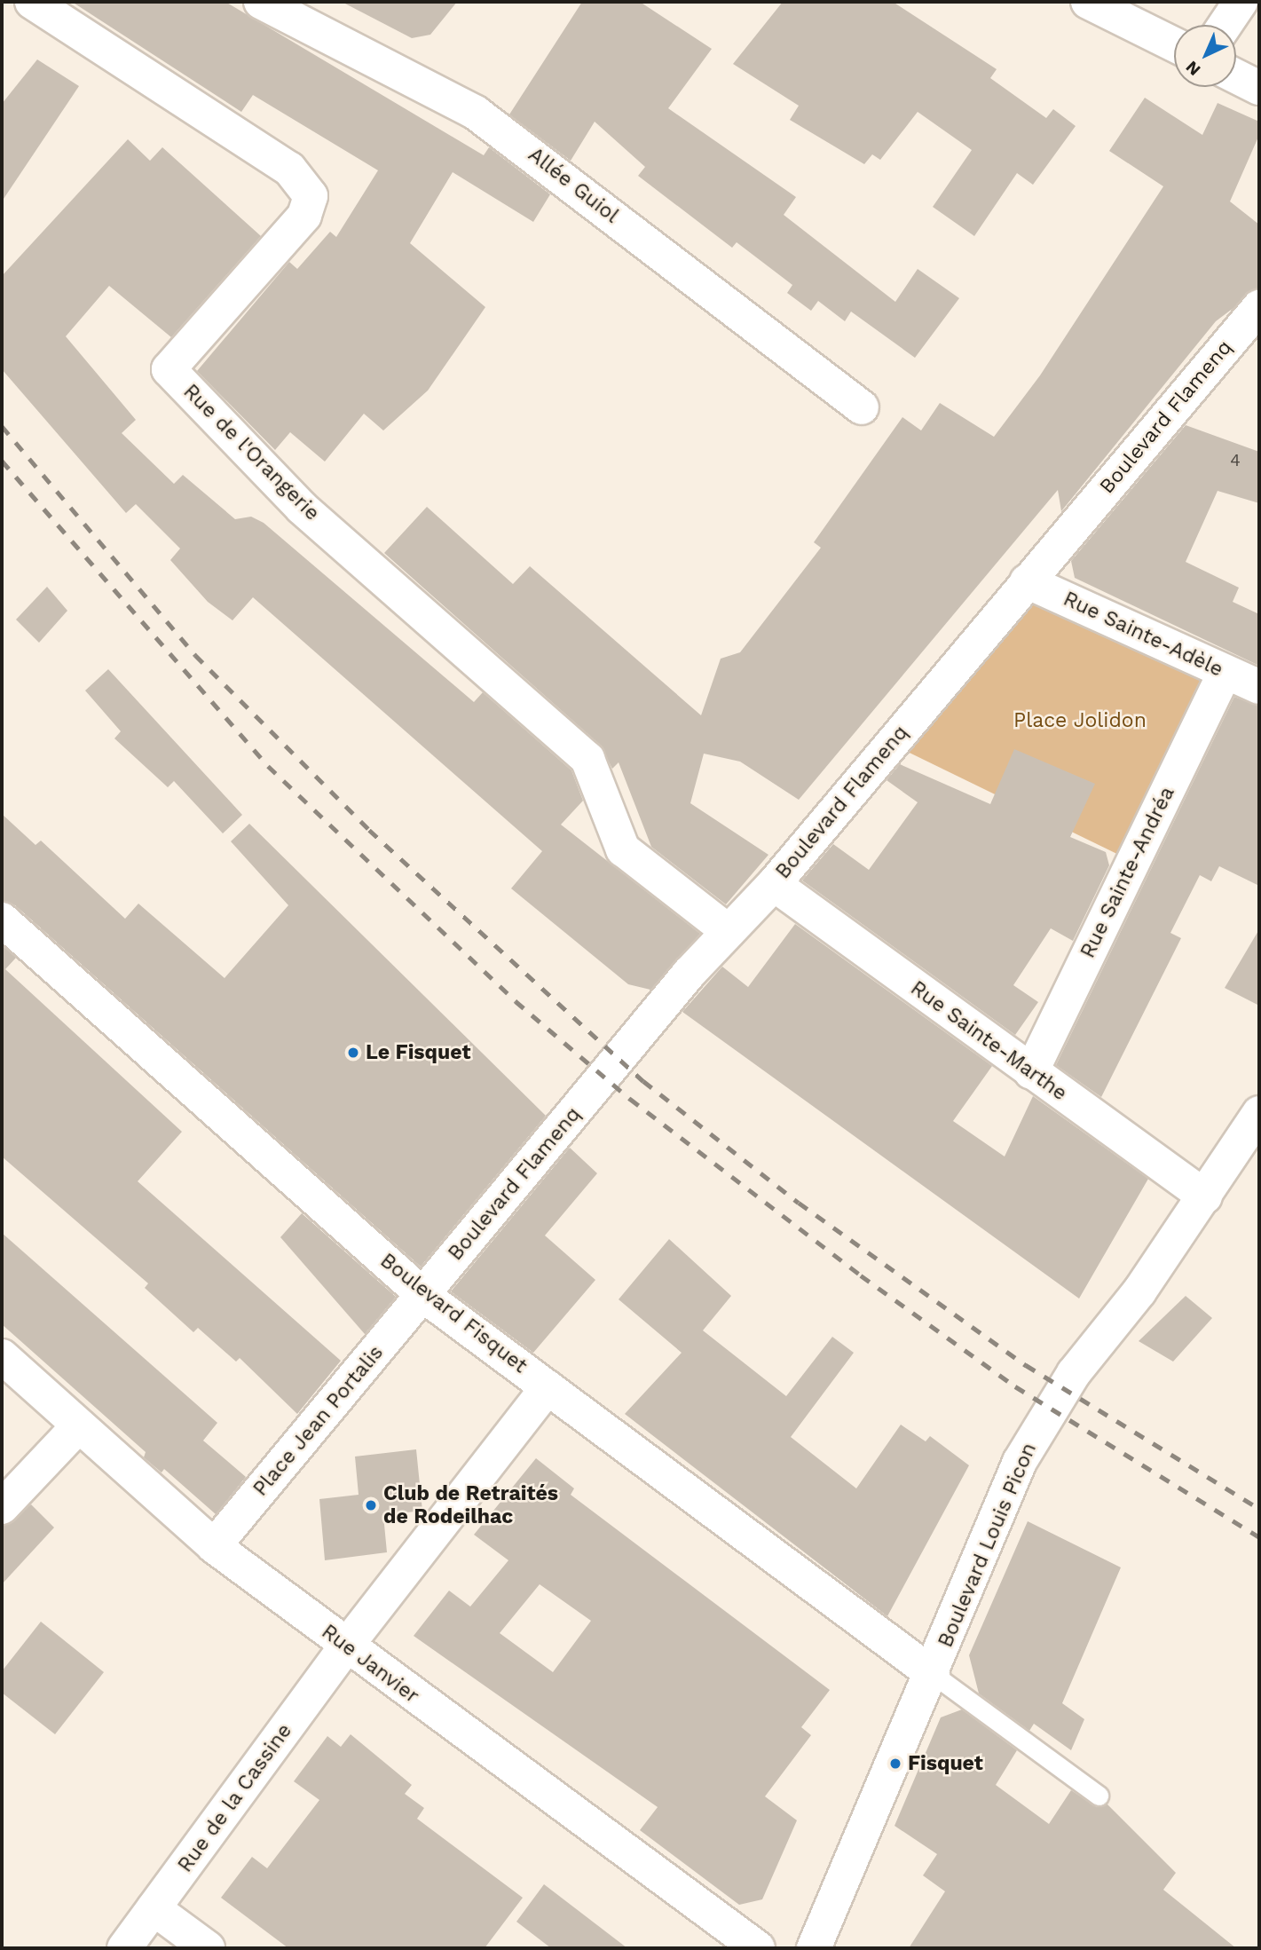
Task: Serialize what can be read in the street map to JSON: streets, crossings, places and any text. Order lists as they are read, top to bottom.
{
  "streets": {
    "street": [
      "Allée Guiol",
      "Boulevard Flamenq",
      "Rue de l'Orangerie",
      "Rue Sainte-Adèle",
      "Rue Sainte-Andréa",
      "Rue Sainte-Marthe",
      "Boulevard Fisquet",
      "Place Jean Portalis",
      "Boulevard Louis Picon",
      "Rue Janvier",
      "Rue de la Cassine"
    ]
  },
  "crossings": [
    ["Boulevard Flamenq", "Rue de l'Orangerie"],
    ["Boulevard Flamenq", "Rue Sainte-Adèle"],
    ["Boulevard Flamenq", "Rue Sainte-Marthe"],
    ["Boulevard Flamenq", "Boulevard Fisquet"],
    ["Boulevard Flamenq", "Place Jean Portalis"],
    ["Rue Sainte-Adèle", "Rue Sainte-Andréa"],
    ["Rue Sainte-Andréa", "Rue Sainte-Marthe"],
    ["Rue Sainte-Marthe", "Boulevard Louis Picon"],
    ["Boulevard Fisquet", "Place Jean Portalis"],
    ["Boulevard Fisquet", "Boulevard Louis Picon"],
    ["Place Jean Portalis", "Rue Janvier"],
    ["Rue Janvier", "Rue de la Cassine"]
  ],
  "parks": ["Place Jolidon"],
  "places": ["Le Fisquet", "Club de Retraités de Rodeilhac", "Fisquet"],
  "house_numbers": ["4"],
  "north": "bottom left"
}
